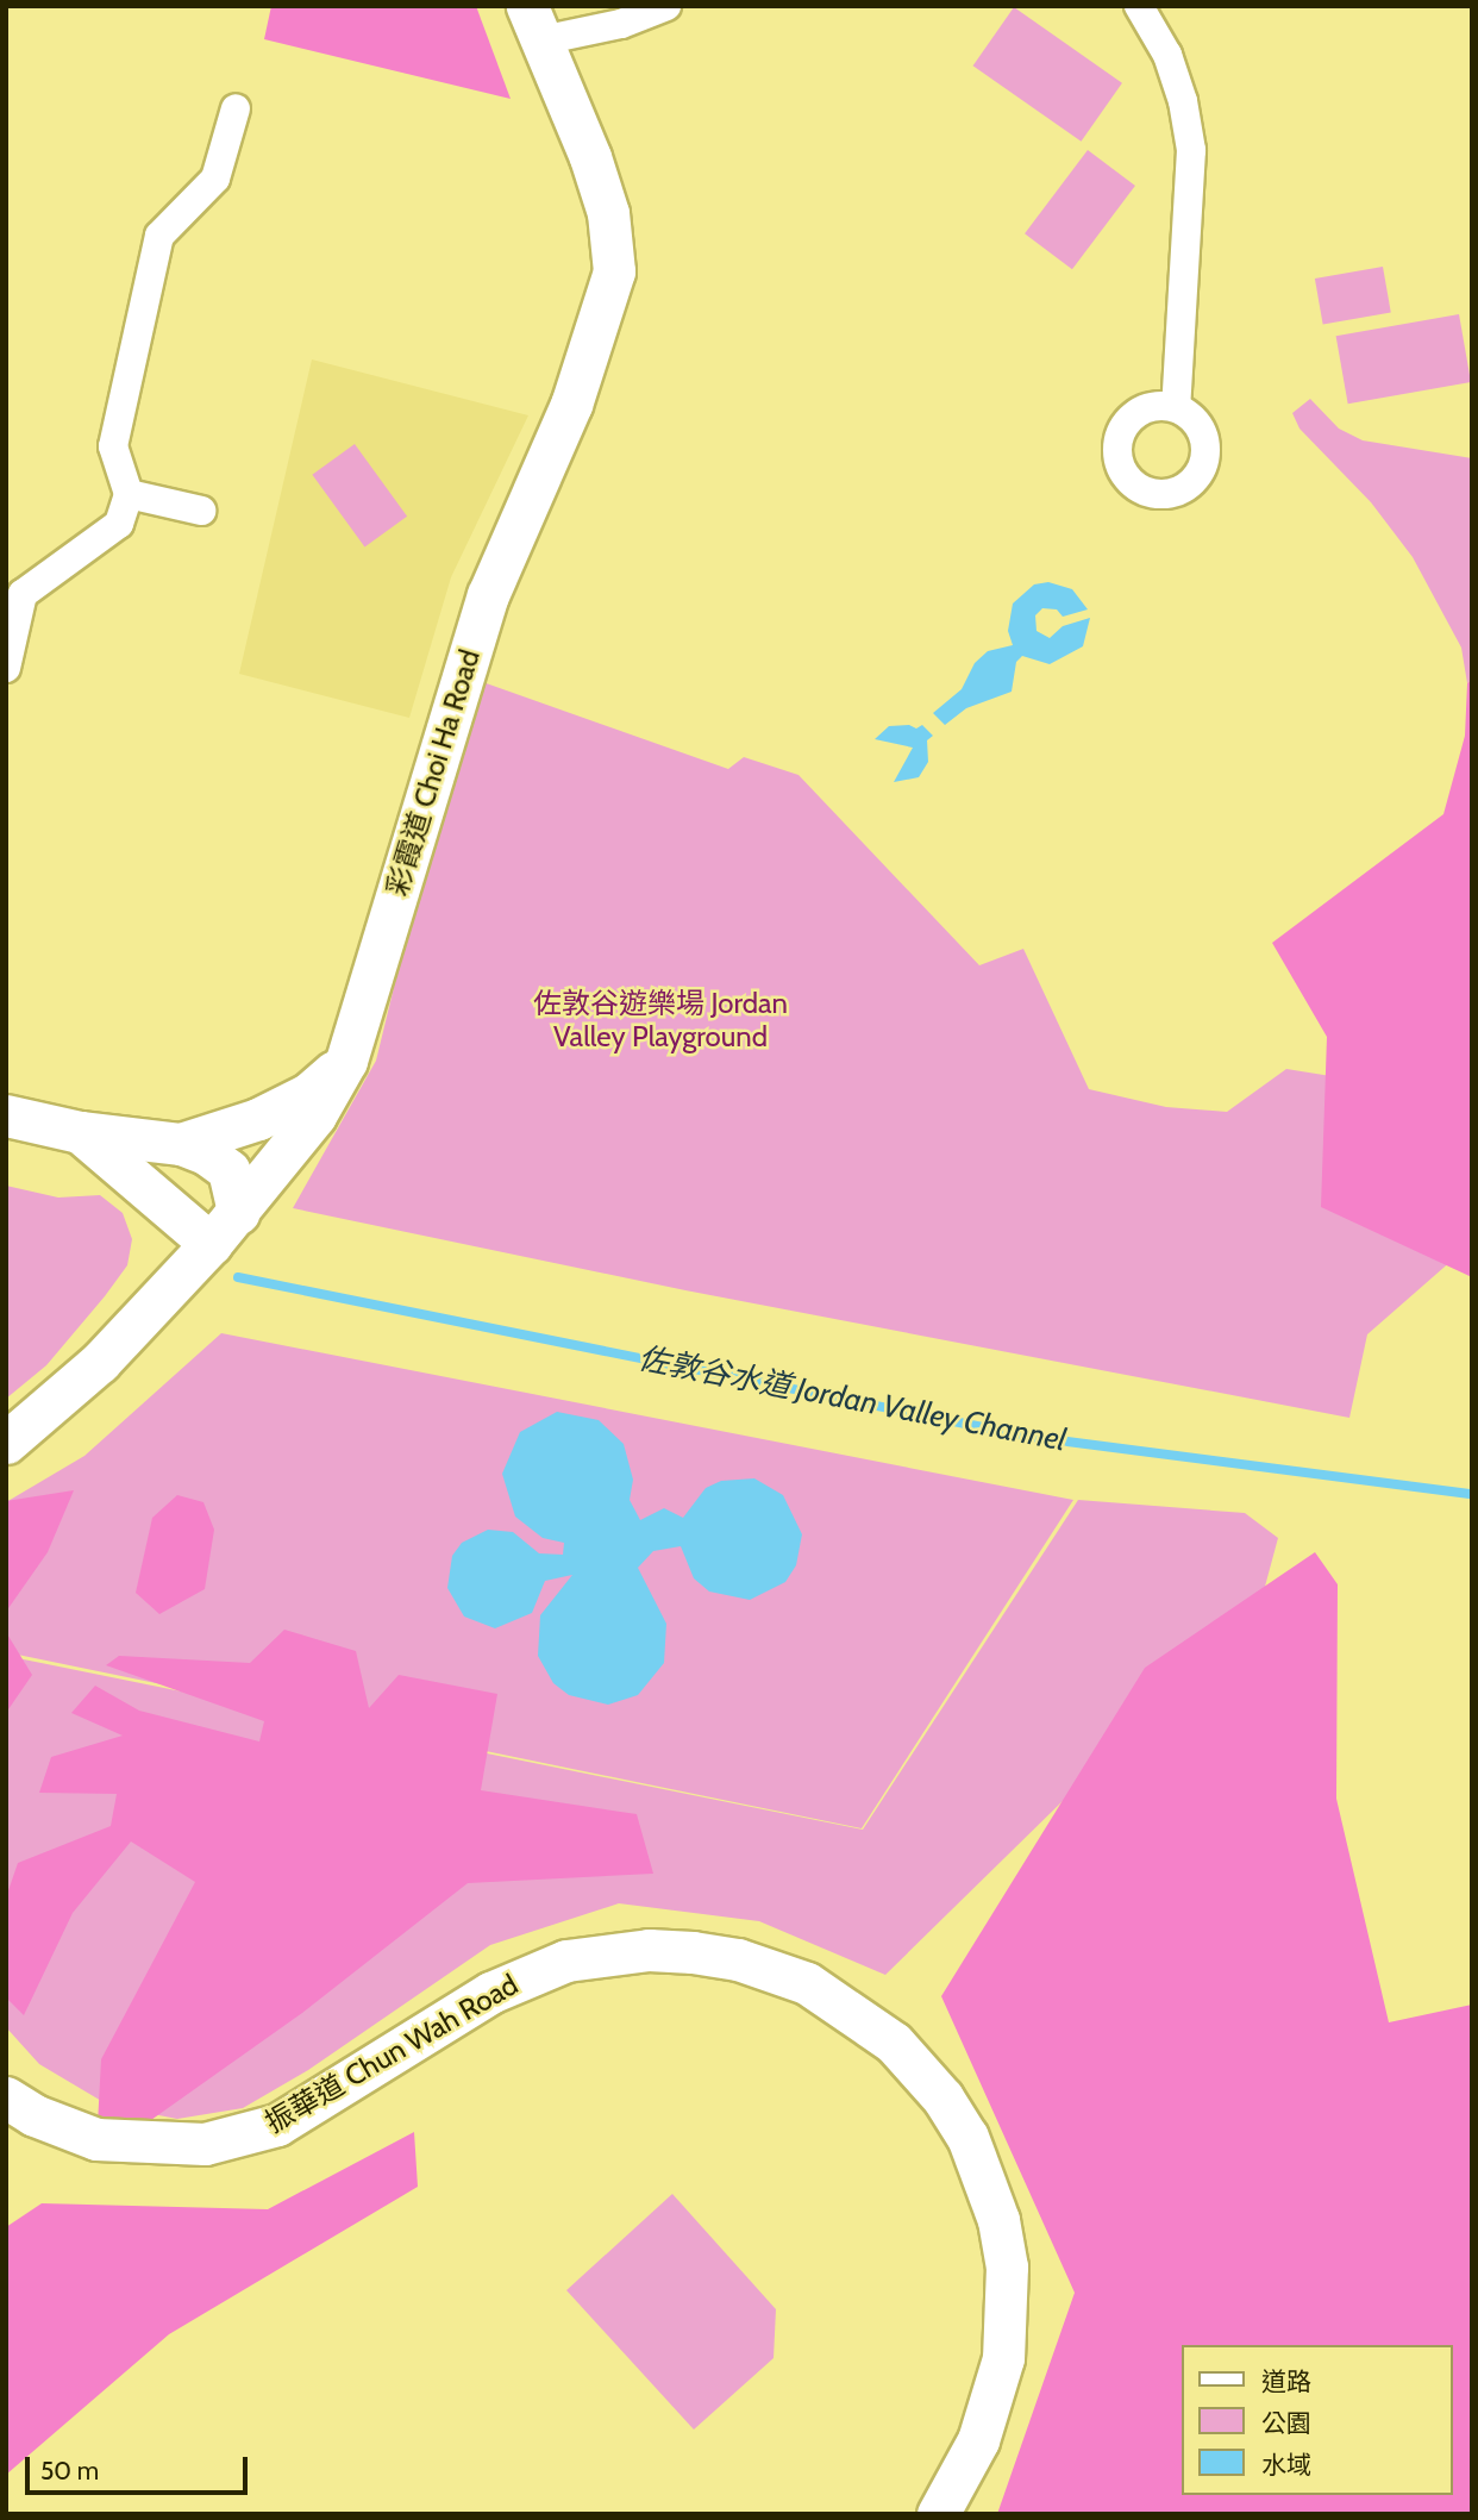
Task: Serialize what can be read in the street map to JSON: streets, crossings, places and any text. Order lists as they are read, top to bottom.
{
  "streets": {
    "street": ["彩霞道 Choi Ha Road", "振華道 Chun Wah Road"]
  },
  "water": ["佐敦谷水道 Jordan Valley Channel"],
  "parks": ["佐敦谷遊樂場 Jordan Valley Playground"],
  "legend": ["道路", "公園", "水域"],
  "scale_bar": "50 m"
}
